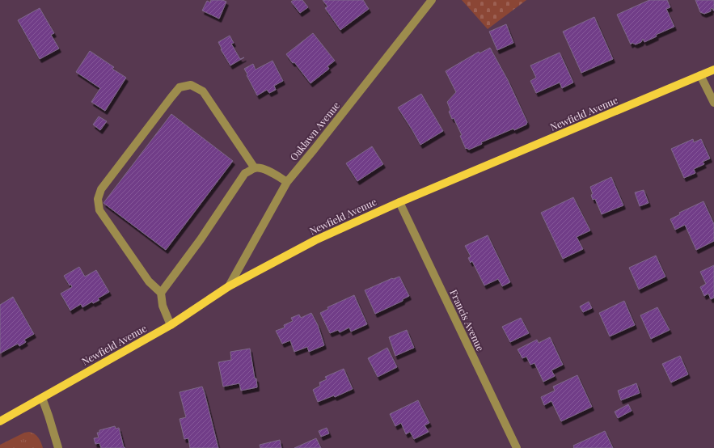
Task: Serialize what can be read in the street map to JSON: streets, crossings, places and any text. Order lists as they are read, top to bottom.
{
  "streets": {
    "main road": ["Newfield Avenue"],
    "street": ["Oaklawn Avenue", "Francis Avenue"]
  },
  "crossings": [
    ["Newfield Avenue", "Oaklawn Avenue"],
    ["Newfield Avenue", "Francis Avenue"]
  ]
}
